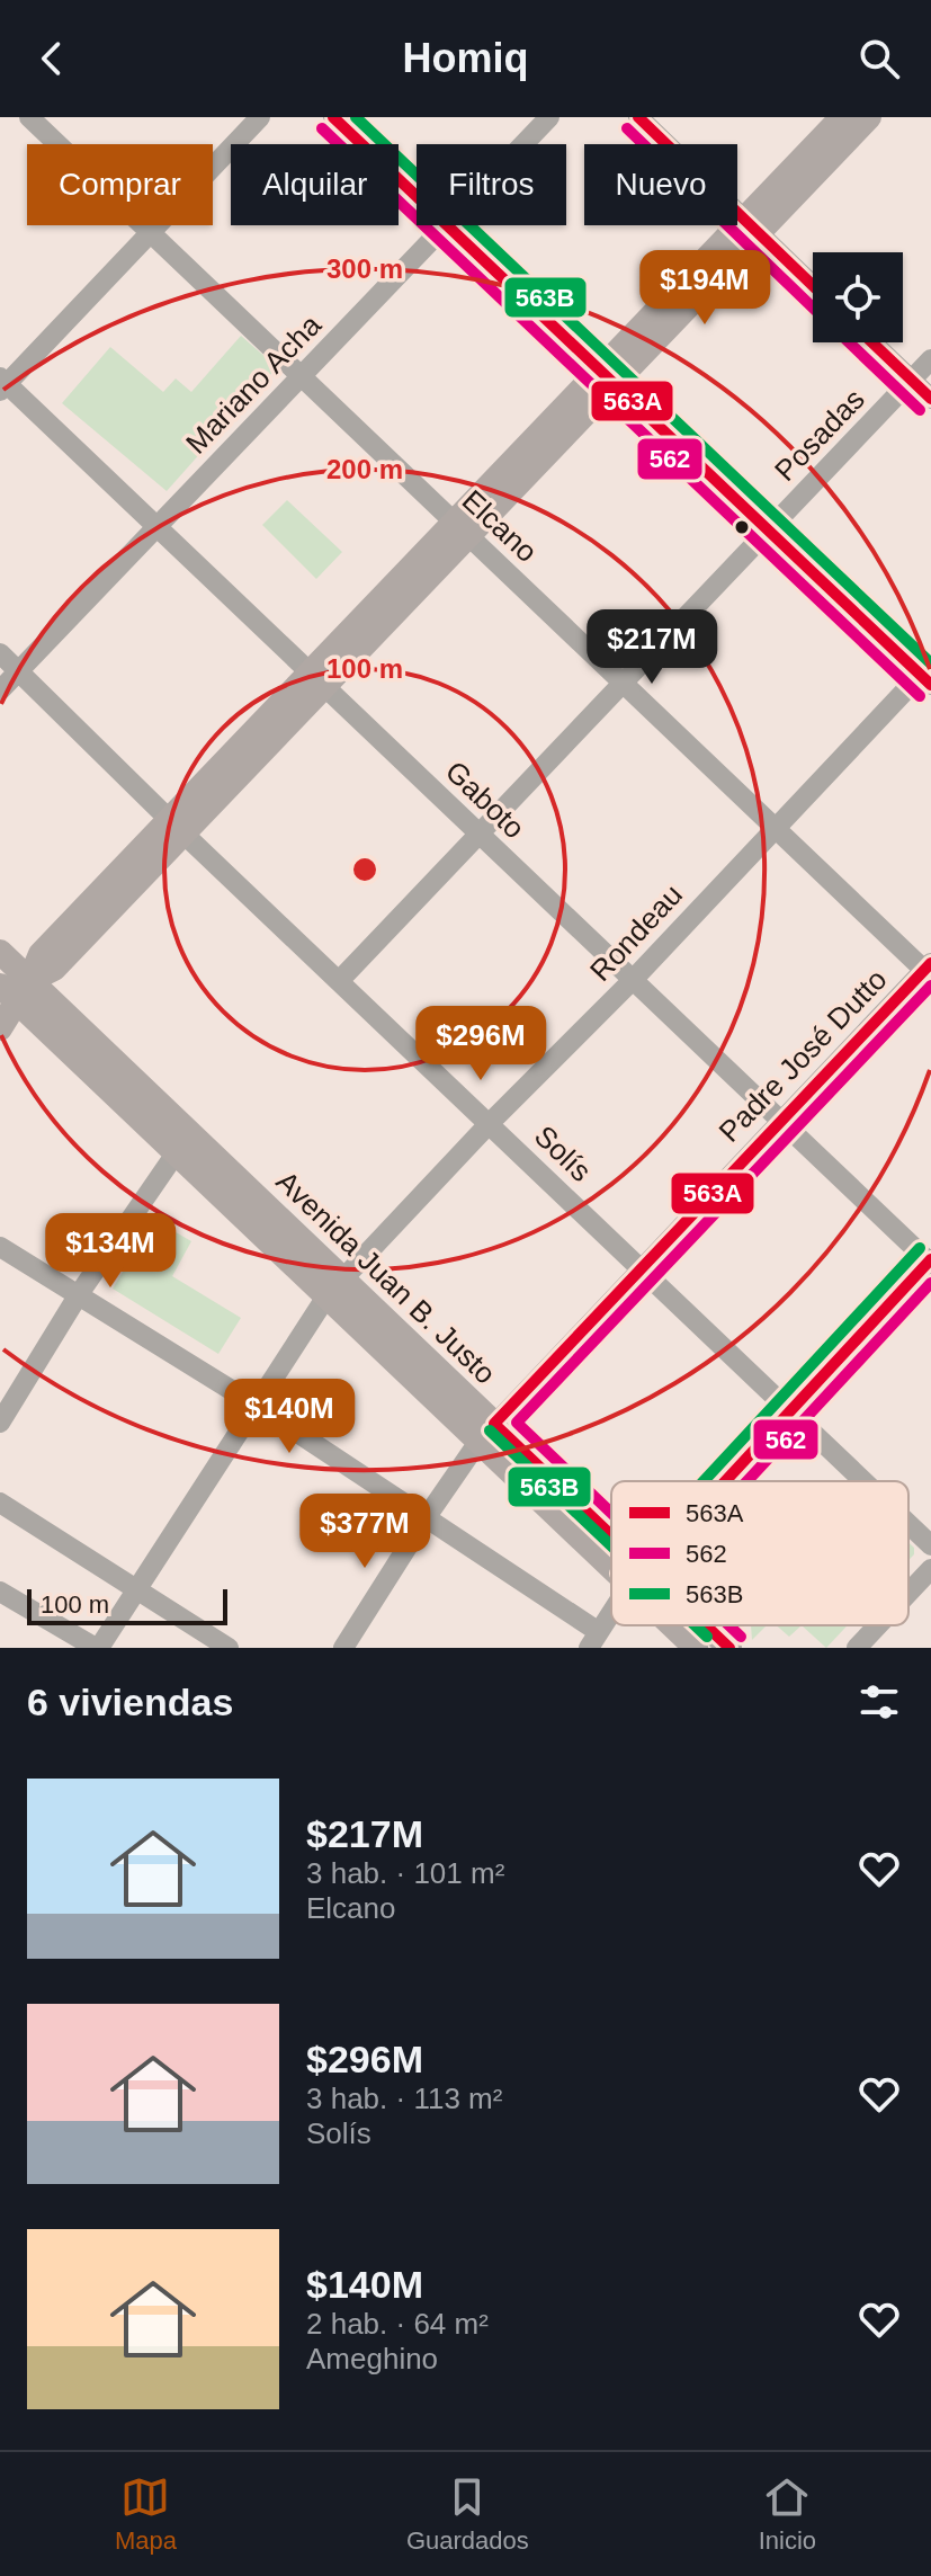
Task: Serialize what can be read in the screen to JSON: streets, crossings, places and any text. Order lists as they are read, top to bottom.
{
  "streets": {
    "main road": ["Avenida Juan B. Justo"],
    "street": [
      "Mariano Acha",
      "Posadas",
      "Elcano",
      "Gaboto",
      "Rondeau",
      "Padre José Dutto",
      "Solís"
    ]
  },
  "crossings": [
    ["Mariano Acha", "Elcano"],
    ["Mariano Acha", "Gaboto"],
    ["Mariano Acha", "Solís"],
    ["Posadas", "Elcano"],
    ["Posadas", "Gaboto"],
    ["Posadas", "Solís"],
    ["Elcano", "Rondeau"],
    ["Elcano", "Padre José Dutto"],
    ["Gaboto", "Rondeau"],
    ["Gaboto", "Padre José Dutto"],
    ["Rondeau", "Solís"],
    ["Rondeau", "Avenida Juan B. Justo"],
    ["Padre José Dutto", "Solís"],
    ["Padre José Dutto", "Avenida Juan B. Justo"]
  ],
  "lines": ["transit line 563A", "transit line 563B", "transit line 562"],
  "legend": ["563A", "562", "563B"],
  "scale_bar": "100 m",
  "page": {
    "header": "Homiq",
    "chip": [
      "Comprar",
      "Alquilar",
      "Filtros",
      "Nuevo"
    ],
    "price": [
      "$194M",
      "$217M",
      "$296M",
      "$134M",
      "$140M",
      "$377M"
    ],
    "scale": "100 m",
    "heading": "6 viviendas",
    "list": [
      {
        "name": "$217M",
        "note": "3 hab. · 101 m² · Elcano"
      },
      {
        "name": "$296M",
        "note": "3 hab. · 113 m² · Solís"
      },
      {
        "name": "$140M",
        "note": "2 hab. · 64 m² · Ameghino"
      }
    ],
    "tabs": ["Mapa", "Guardados", "Inicio"]
  },
  "rings": ["300 m", "200 m", "100 m"]
}
